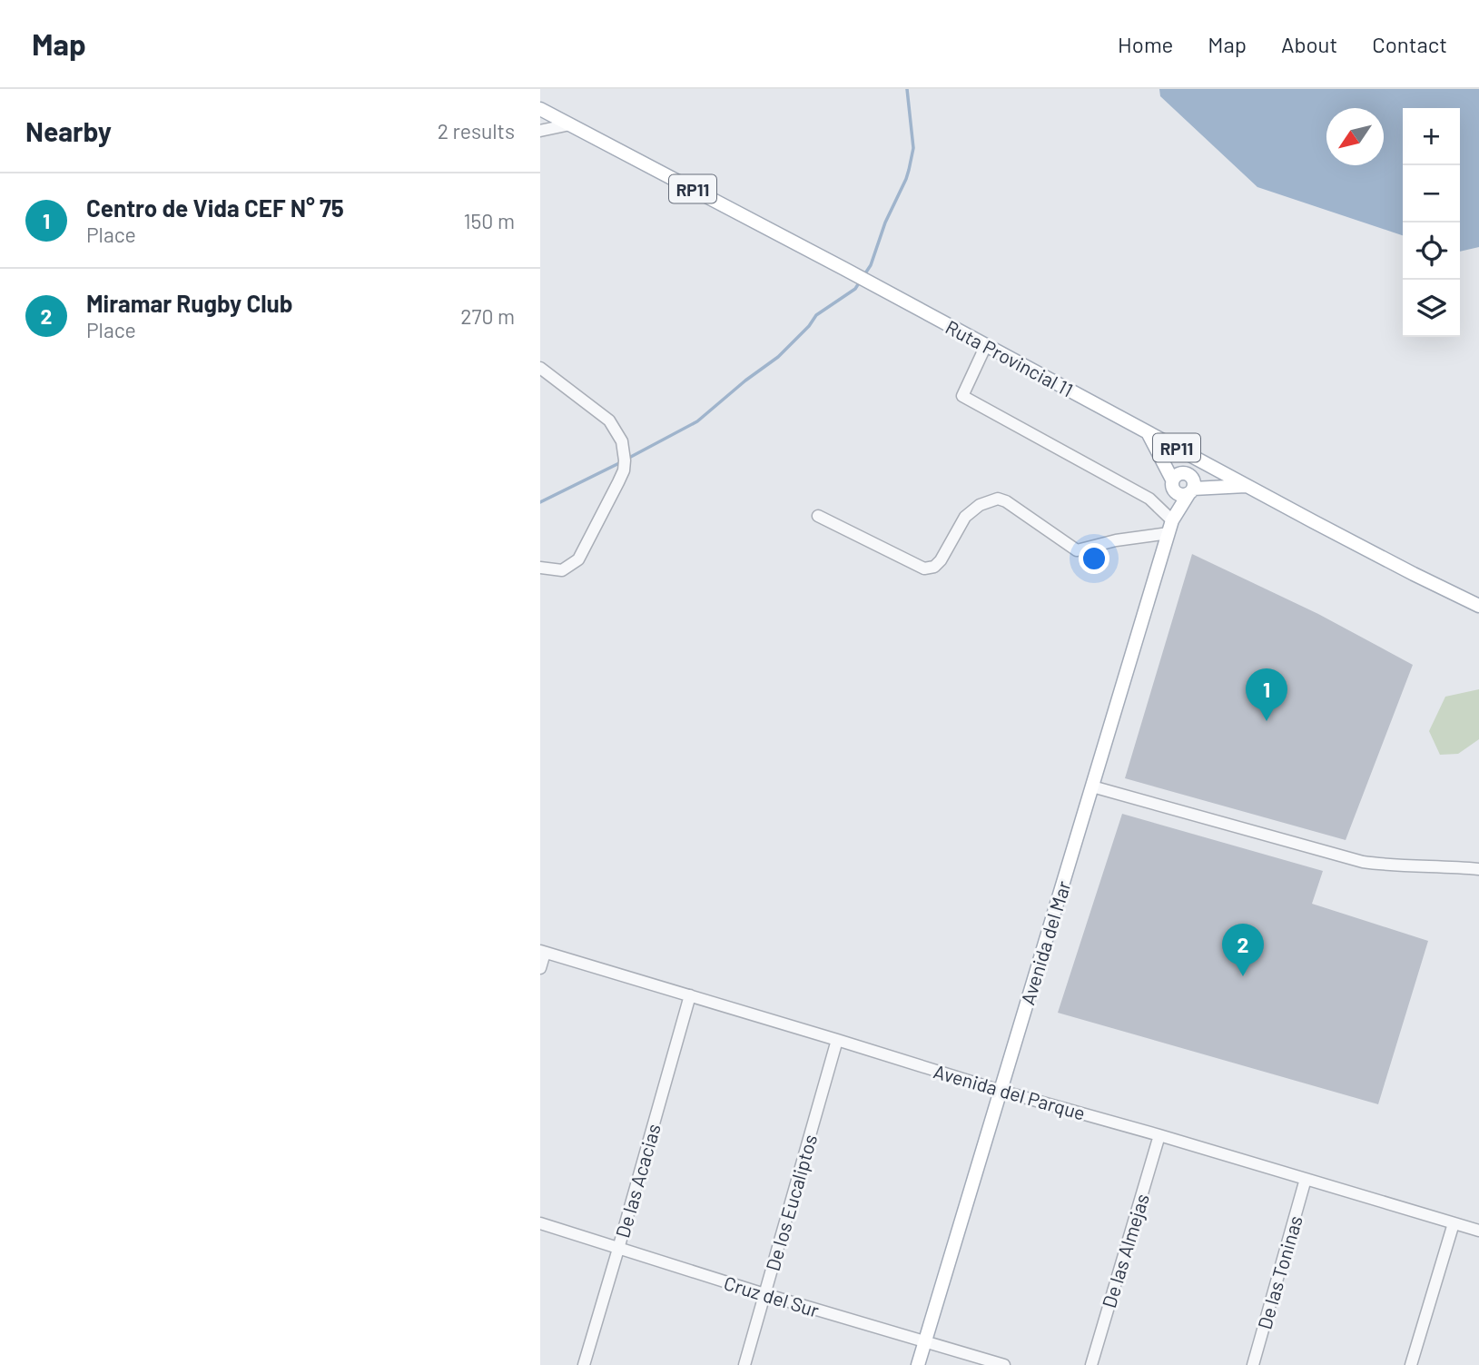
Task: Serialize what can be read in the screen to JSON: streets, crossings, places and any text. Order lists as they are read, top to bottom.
{
  "streets": {
    "main road": ["RP11", "Ruta Provincial 11", "Avenida del Mar"],
    "street": [
      "Avenida del Parque",
      "De las Acacias",
      "De los Eucaliptos",
      "De las Almejas",
      "De las Toninas",
      "Cruz del Sur"
    ]
  },
  "crossings": [
    ["Ruta Provincial 11", "Avenida del Mar"],
    ["Avenida del Mar", "Avenida del Parque"],
    ["Avenida del Mar", "Cruz del Sur"],
    ["Avenida del Parque", "De las Acacias"],
    ["Avenida del Parque", "De los Eucaliptos"],
    ["Avenida del Parque", "De las Almejas"],
    ["Avenida del Parque", "De las Toninas"],
    ["De las Acacias", "Cruz del Sur"],
    ["De los Eucaliptos", "Cruz del Sur"]
  ],
  "north": "bottom left",
  "page": {
    "header": "Map",
    "nav": [
      "Home",
      "Map",
      "About",
      "Contact"
    ],
    "heading": ["Nearby", "2 results"],
    "map_buttons": ["+", "−"],
    "list": [
      {
        "mark": "1",
        "name": "Centro de Vida CEF N° 75",
        "note": "Place",
        "value": "150 m"
      },
      {
        "mark": "2",
        "name": "Miramar Rugby Club",
        "note": "Place",
        "value": "270 m"
      }
    ],
    "pins": ["1", "2"]
  }
}
